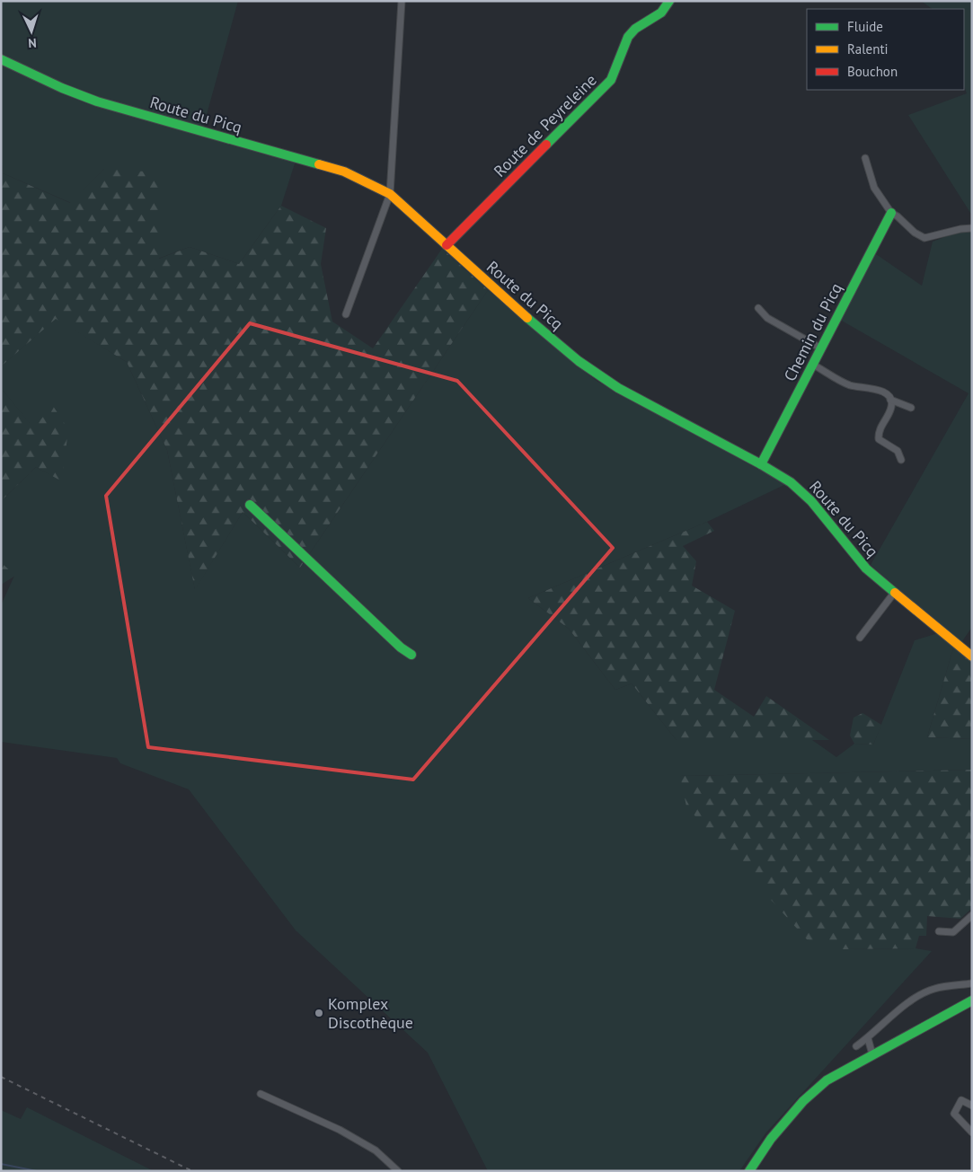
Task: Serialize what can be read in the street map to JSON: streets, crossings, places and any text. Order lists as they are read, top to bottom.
{
  "streets": {
    "street": ["Route du Picq", "Route de Peyreleine", "Chemin du Picq"]
  },
  "crossings": [
    ["Route du Picq", "Route de Peyreleine"],
    ["Route du Picq", "Chemin du Picq"]
  ],
  "places": ["Komplex Discothèque"],
  "legend": ["Fluide", "Ralenti", "Bouchon"],
  "north": "bottom"
}
